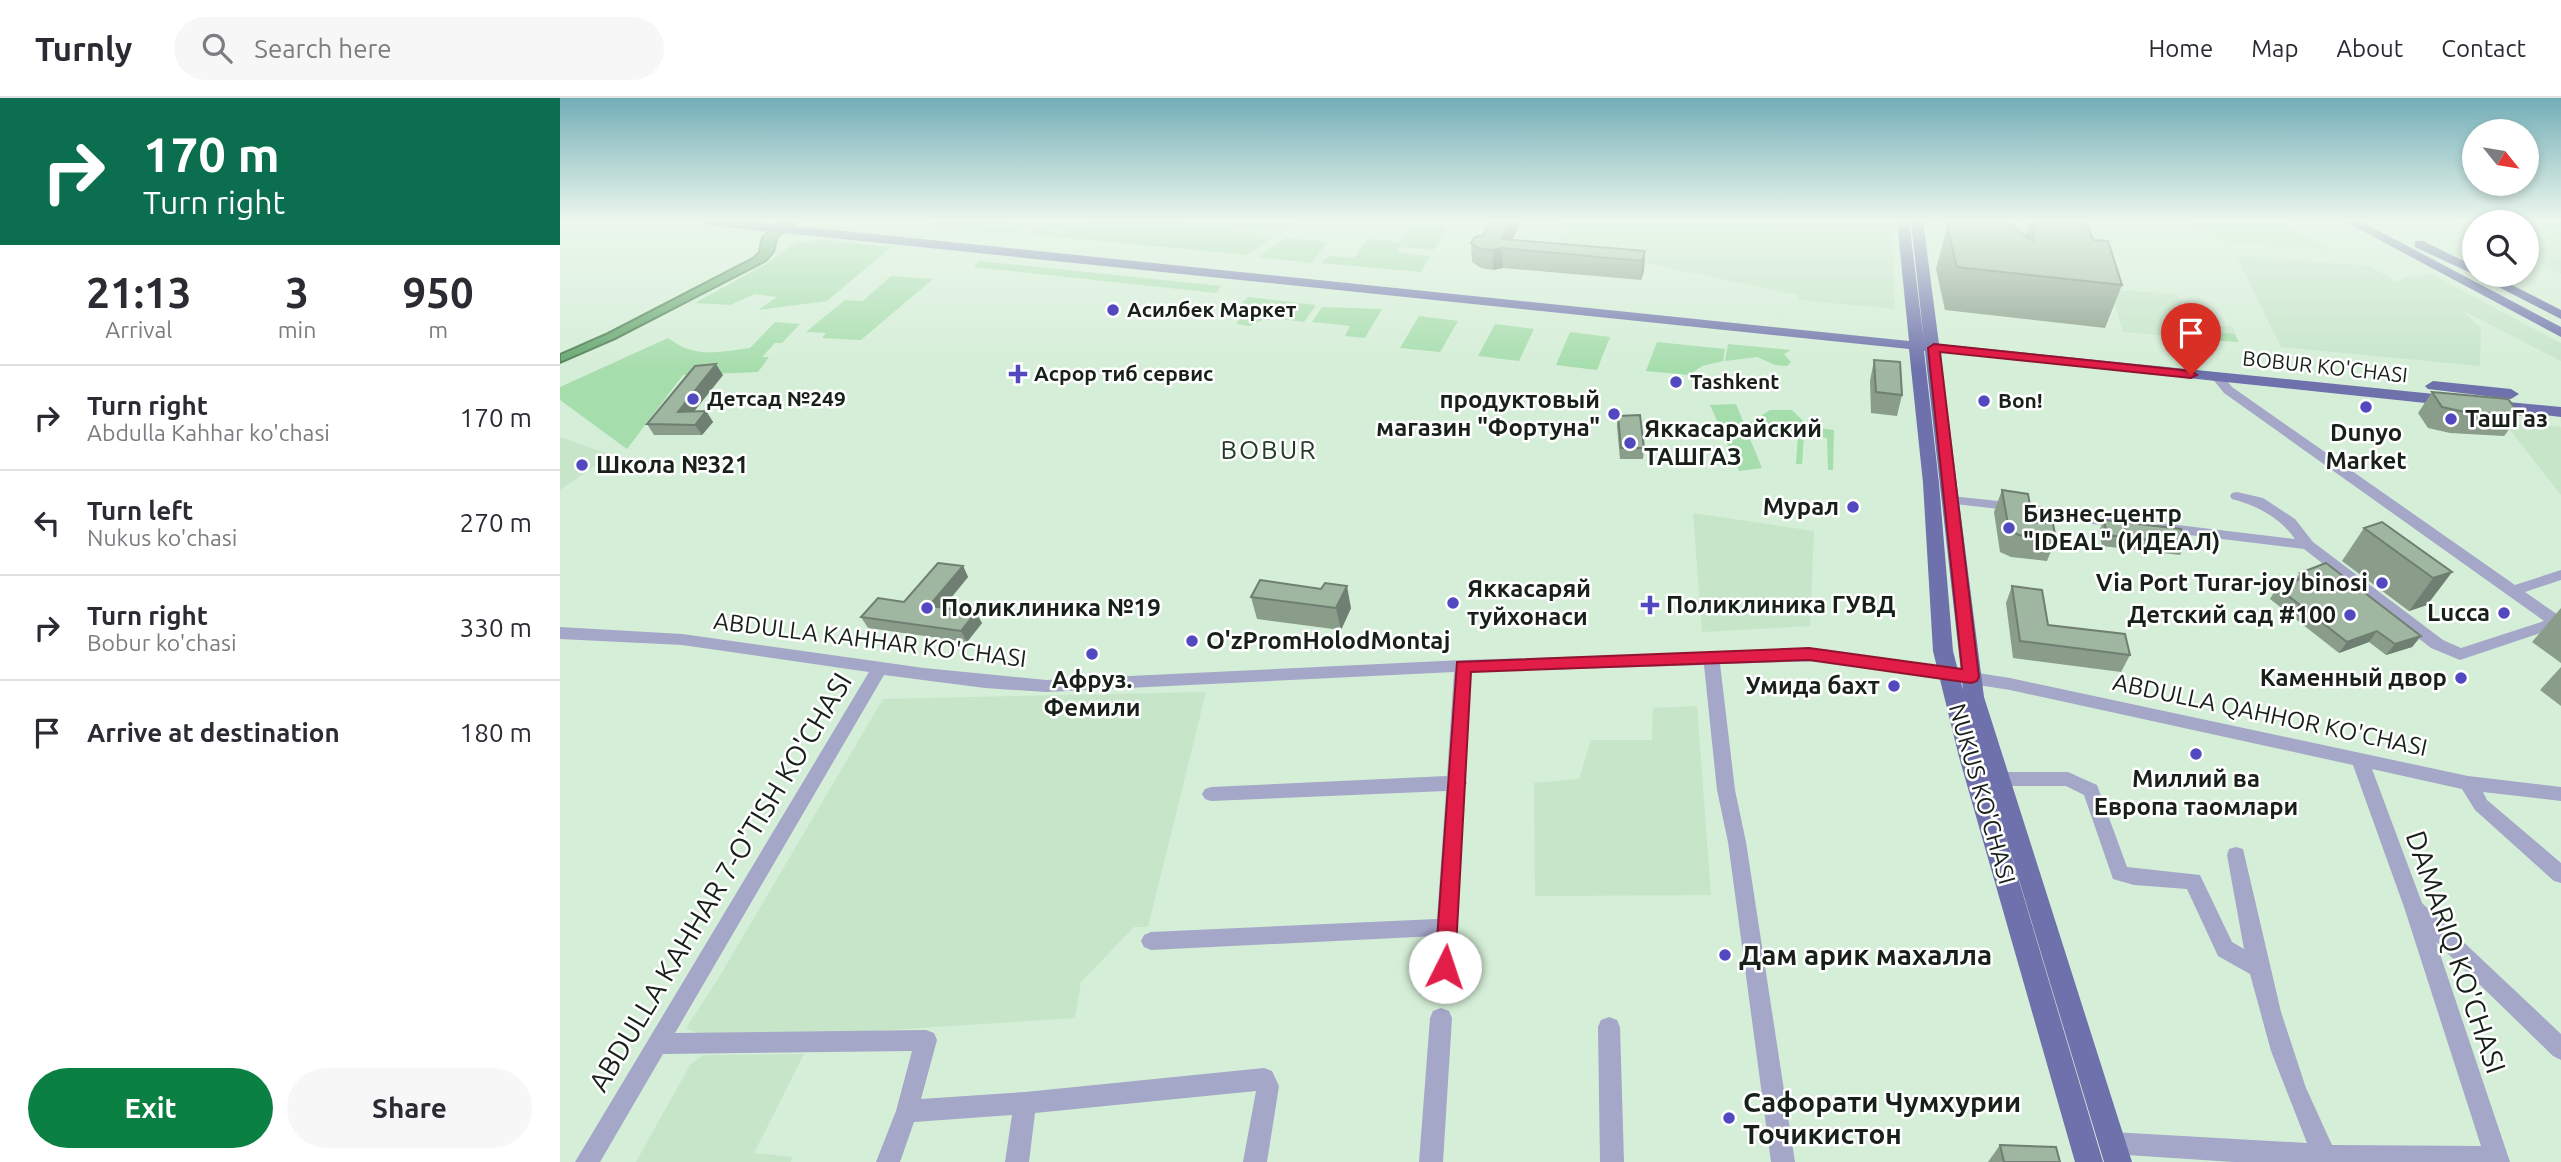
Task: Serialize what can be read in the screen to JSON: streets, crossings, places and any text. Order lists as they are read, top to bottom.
{
  "streets": {
    "main road": ["BOBUR KO'CHASI", "NUKUS KO'CHASI"],
    "street": [
      "ABDULLA KAHHAR KO'CHASI",
      "ABDULLA QAHHOR KO'CHASI",
      "ABDULLA KAHHAR 7-O'TISH KO'CHASI",
      "DAMARIQ KO'CHASI"
    ]
  },
  "crossings": [
    ["BOBUR KO'CHASI", "NUKUS KO'CHASI"],
    ["ABDULLA KAHHAR KO'CHASI", "ABDULLA QAHHOR KO'CHASI"],
    ["ABDULLA KAHHAR KO'CHASI", "NUKUS KO'CHASI"],
    ["ABDULLA KAHHAR KO'CHASI", "ABDULLA KAHHAR 7-O'TISH KO'CHASI"],
    ["ABDULLA QAHHOR KO'CHASI", "NUKUS KO'CHASI"],
    ["ABDULLA QAHHOR KO'CHASI", "DAMARIQ KO'CHASI"]
  ],
  "districts": ["BOBUR"],
  "places": {
    "other": [
      "Асилбек Маркет",
      "Tashkent",
      "Детсад №249",
      "Bon!",
      "Dunyo Market",
      "продуктовый магазин \"Фортуна\"",
      "ТашГаз",
      "Яккасарайский ТАШГАЗ",
      "Школа №321",
      "Мурал",
      "Бизнес-центр \"IDEAL\" (ИДЕАЛ)",
      "Via Port Turar-joy binosi",
      "Яккасаряй туйхонаси",
      "Поликлиника №19",
      "Lucca",
      "Детский сад #100",
      "O'zPromHolodMontaj",
      "Афруз. Фемили",
      "Каменный двор",
      "Умида бахт",
      "Миллий ва Европа таомлари",
      "Дам арик махалла",
      "Сафорати Чумхурии Точикистон"
    ],
    "health": ["Асрор тиб сервис", "Поликлиника ГУВД"]
  },
  "north": "bottom right",
  "page": {
    "header": "Turnly",
    "search": "Search here",
    "nav": [
      "Home",
      "Map",
      "About",
      "Contact"
    ],
    "turn": ["170 m", "Turn right"],
    "eta": [
      "21:13",
      "Arrival",
      "3",
      "min",
      "950",
      "m"
    ],
    "list": [
      {
        "name": "Turn right",
        "note": "Abdulla Kahhar ko'chasi",
        "value": "170 m"
      },
      {
        "name": "Turn left",
        "note": "Nukus ko'chasi",
        "value": "270 m"
      },
      {
        "name": "Turn right",
        "note": "Bobur ko'chasi",
        "value": "330 m"
      },
      {
        "name": "Arrive at destination",
        "value": "180 m"
      }
    ],
    "buttons": ["Exit", "Share"]
  }
}
